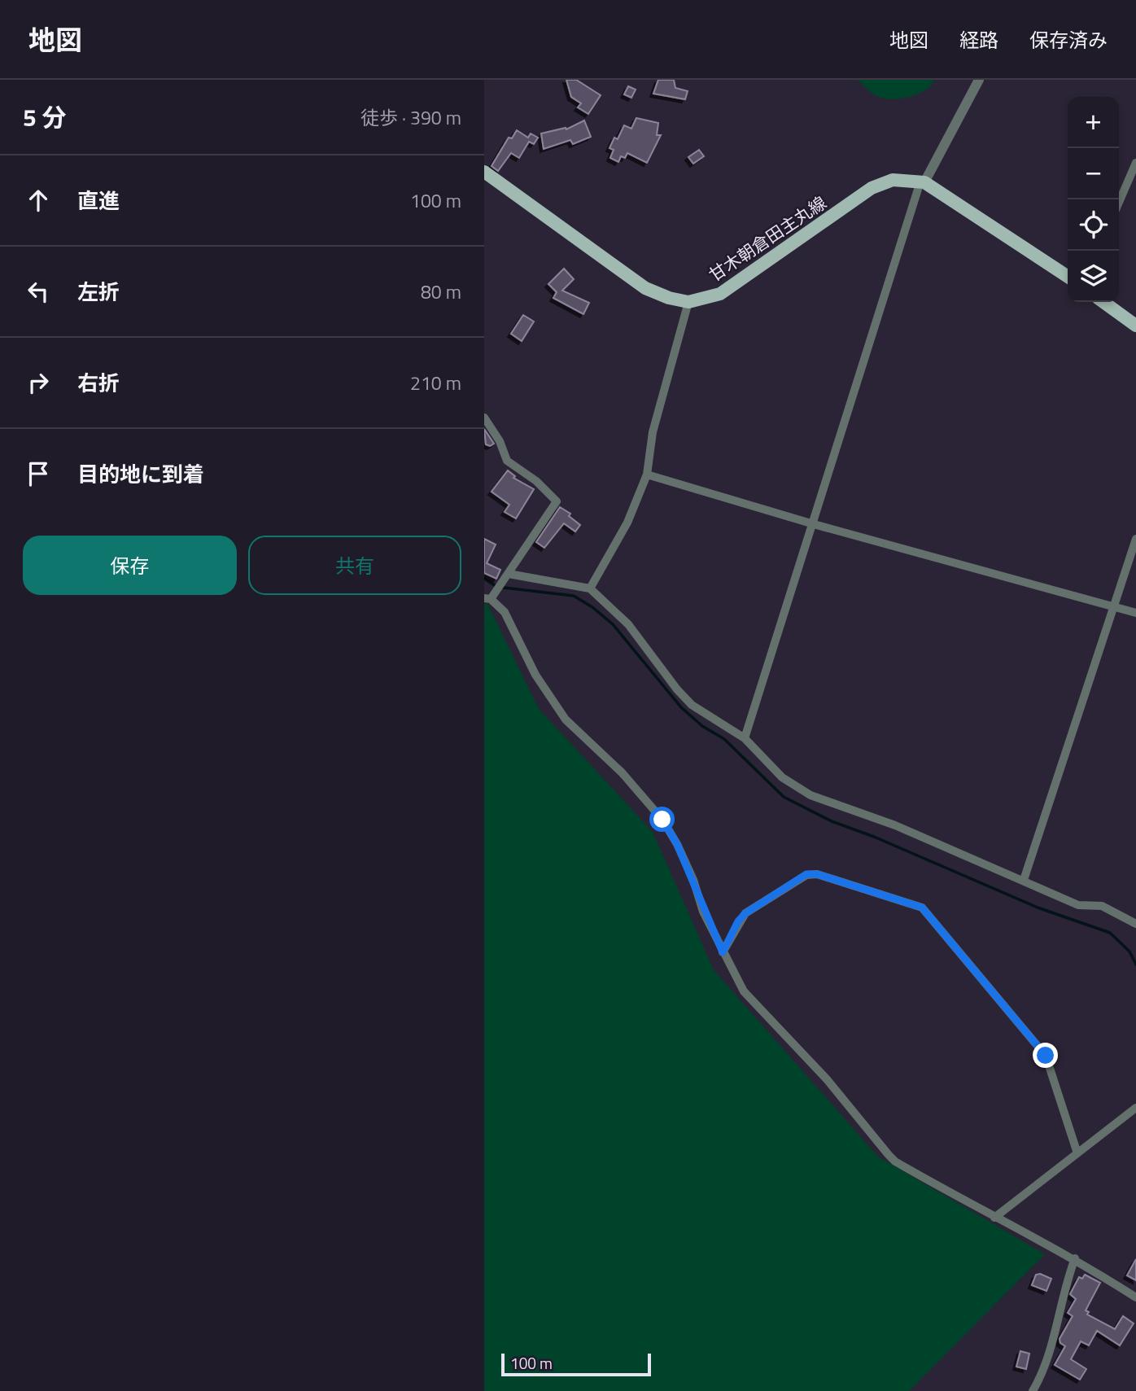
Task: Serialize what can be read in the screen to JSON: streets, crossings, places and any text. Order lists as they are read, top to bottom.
{
  "streets": {
    "main road": ["甘木朝倉田主丸線"]
  },
  "scale_bar": "100 m",
  "page": {
    "header": "地図",
    "nav": ["地図", "経路", "保存済み"],
    "heading": ["5 分", "徒歩 · 390 m"],
    "map_buttons": ["+", "−"],
    "list": [
      ["直進", "100 m"],
      ["左折", "80 m"],
      ["右折", "210 m"],
      "目的地に到着"
    ],
    "buttons": ["保存", "共有"],
    "scale": "100 m"
  }
}
